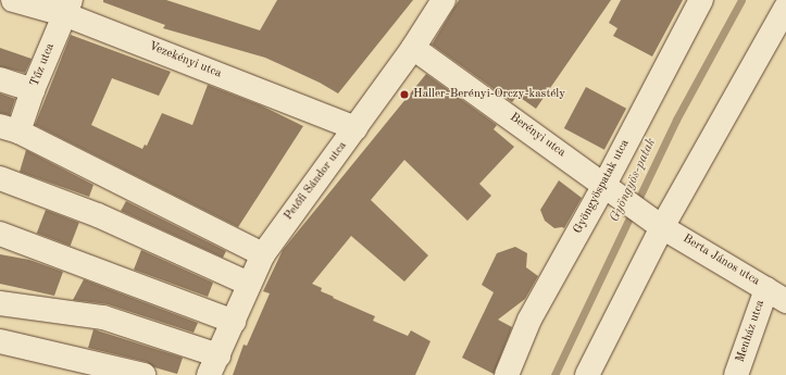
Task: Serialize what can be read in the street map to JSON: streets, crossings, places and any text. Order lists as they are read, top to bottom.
{
  "streets": {
    "street": [
      "Vezekényi utca",
      "Tűz utca",
      "Berényi utca",
      "Petőfi Sándor utca",
      "Gyöngyöspatak utca",
      "Berta János utca",
      "Menház utca"
    ]
  },
  "crossings": [
    ["Vezekényi utca", "Tűz utca"],
    ["Vezekényi utca", "Petőfi Sándor utca"],
    ["Berényi utca", "Petőfi Sándor utca"],
    ["Berényi utca", "Gyöngyöspatak utca"],
    ["Berényi utca", "Berta János utca"],
    ["Berta János utca", "Menház utca"]
  ],
  "water": ["Gyöngyös-patak"],
  "places": ["Haller-Berényi-Orczy-kastély"]
}
